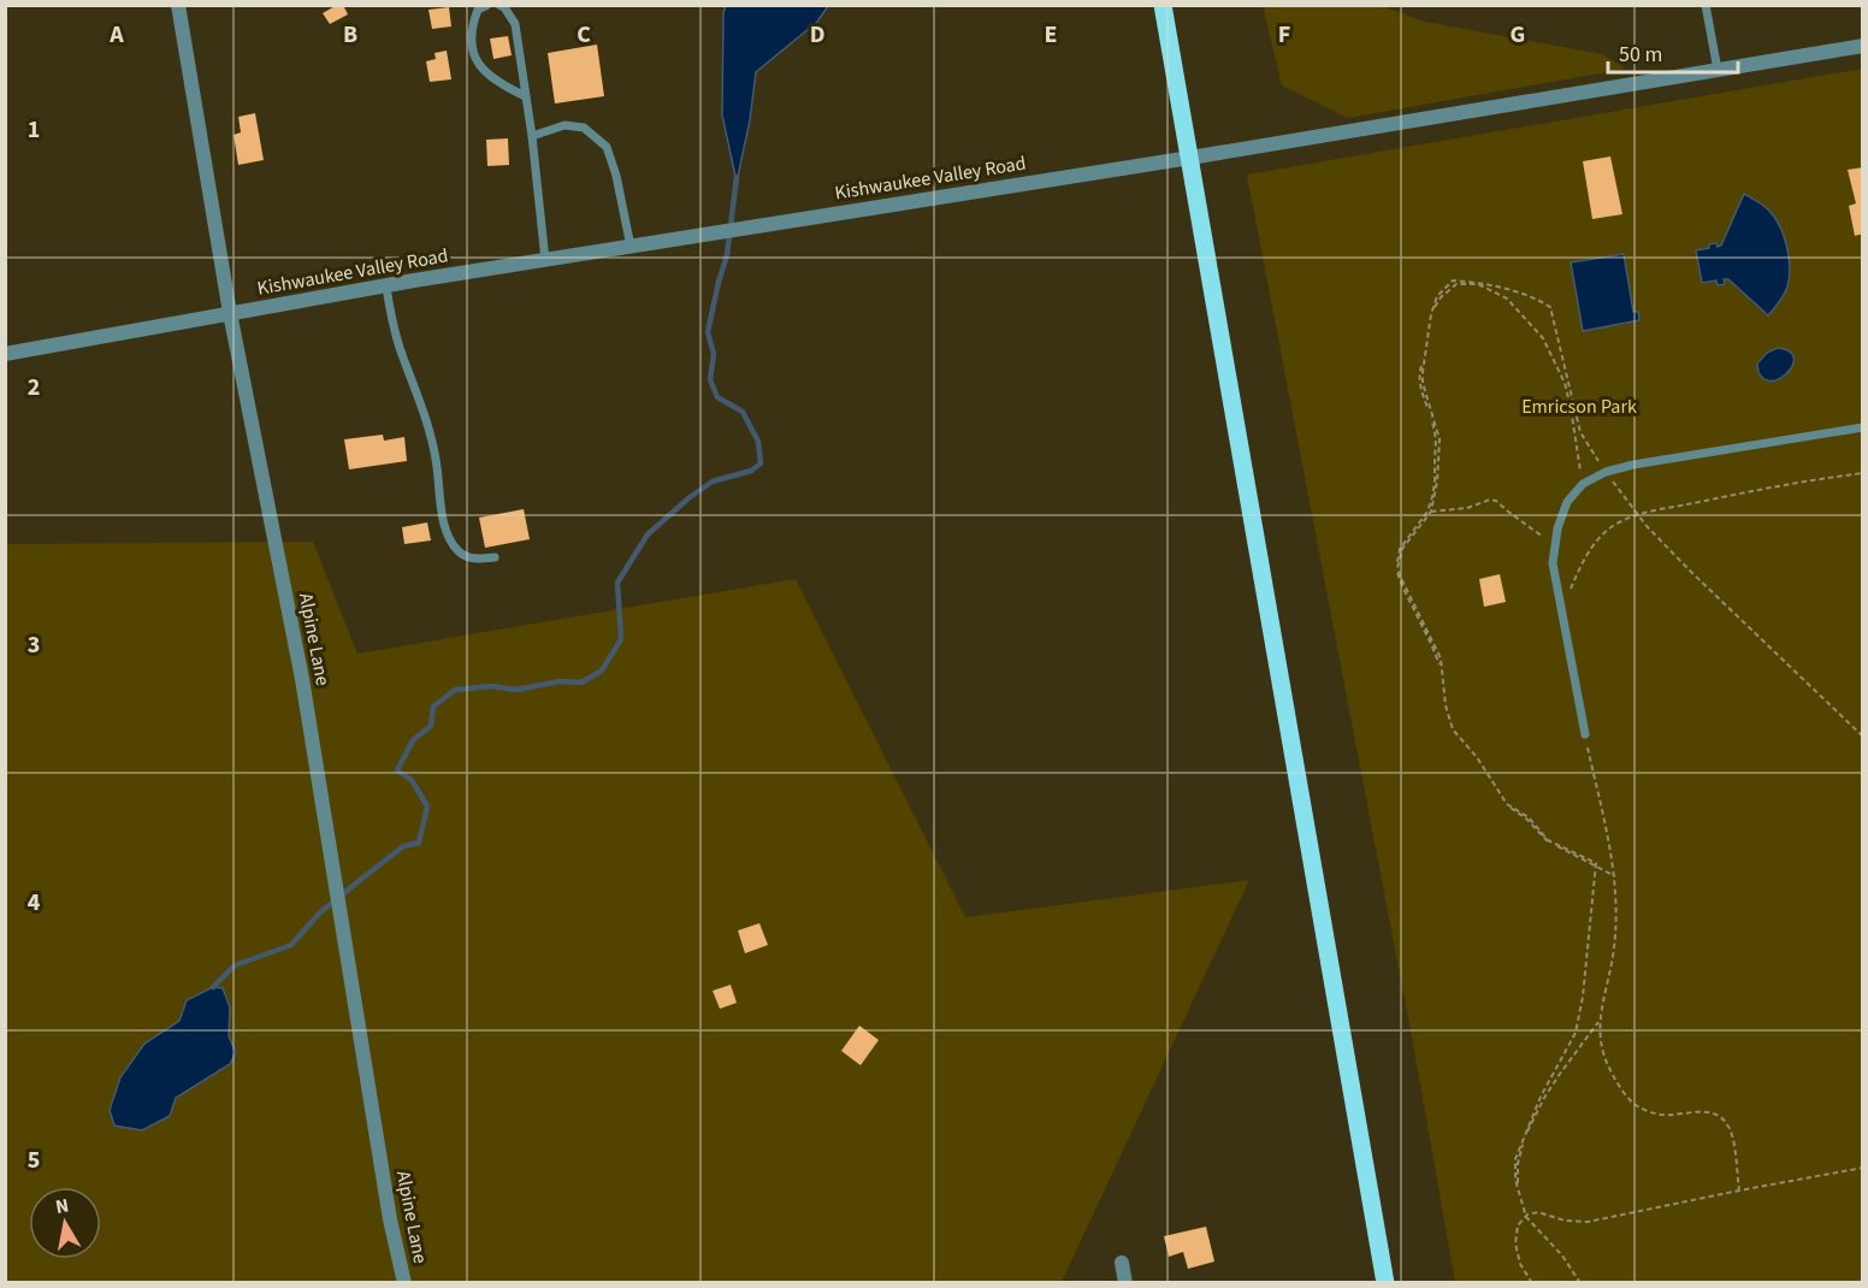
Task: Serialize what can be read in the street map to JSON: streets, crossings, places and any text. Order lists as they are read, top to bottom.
{
  "streets": {
    "street": ["Kishwaukee Valley Road", "Alpine Lane"]
  },
  "crossings": [
    ["Kishwaukee Valley Road", "Alpine Lane"]
  ],
  "parks": ["Emricson Park"],
  "scale_bar": "50 m",
  "north": "top",
  "grid": {
    "columns": [
      "A",
      "B",
      "C",
      "D",
      "E",
      "F",
      "G"
    ],
    "rows": [
      "1",
      "2",
      "3",
      "4",
      "5"
    ]
  }
}
